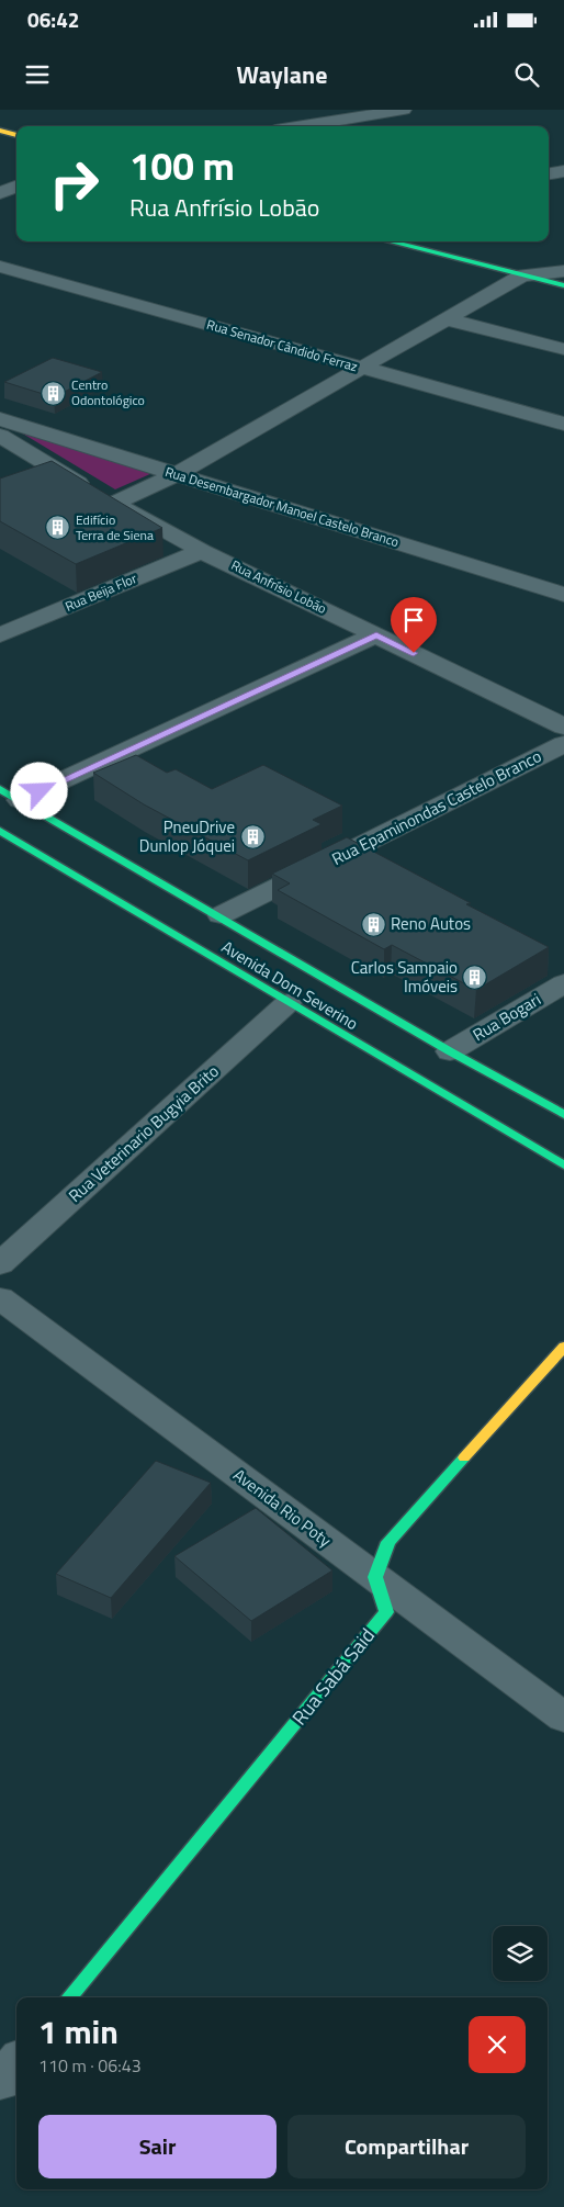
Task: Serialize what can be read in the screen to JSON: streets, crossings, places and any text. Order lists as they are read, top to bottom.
{
  "streets": {
    "main road": ["Avenida Dom Severino", "Rua Sabá Said"],
    "street": [
      "Rua Senador Cândido Ferraz",
      "Rua Desembargador Manoel Castelo Branco",
      "Rua Anfrísio Lobão",
      "Rua Beija Flor",
      "Rua Epaminondas Castelo Branco",
      "Rua Bogari",
      "Rua Veterinario Bugyia Brito",
      "Avenida Rio Poty"
    ]
  },
  "crossings": [
    ["Rua Anfrísio Lobão", "Rua Beija Flor"],
    ["Rua Epaminondas Castelo Branco", "Avenida Dom Severino"],
    ["Avenida Dom Severino", "Rua Bogari"],
    ["Avenida Dom Severino", "Rua Veterinario Bugyia Brito"],
    ["Avenida Rio Poty", "Rua Sabá Said"]
  ],
  "places": {
    "building": [
      "Centro Odontológico",
      "Edifício Terra de Siena",
      "PneuDrive Dunlop Jóquei",
      "Reno Autos",
      "Carlos Sampaio Imóveis"
    ]
  },
  "page": {
    "status": "06:42",
    "header": "Waylane",
    "turn": ["100 m", "Rua Anfrísio Lobão"],
    "heading": ["1 min", "110 m · 06:43"],
    "buttons": ["Sair", "Compartilhar"]
  }
}
